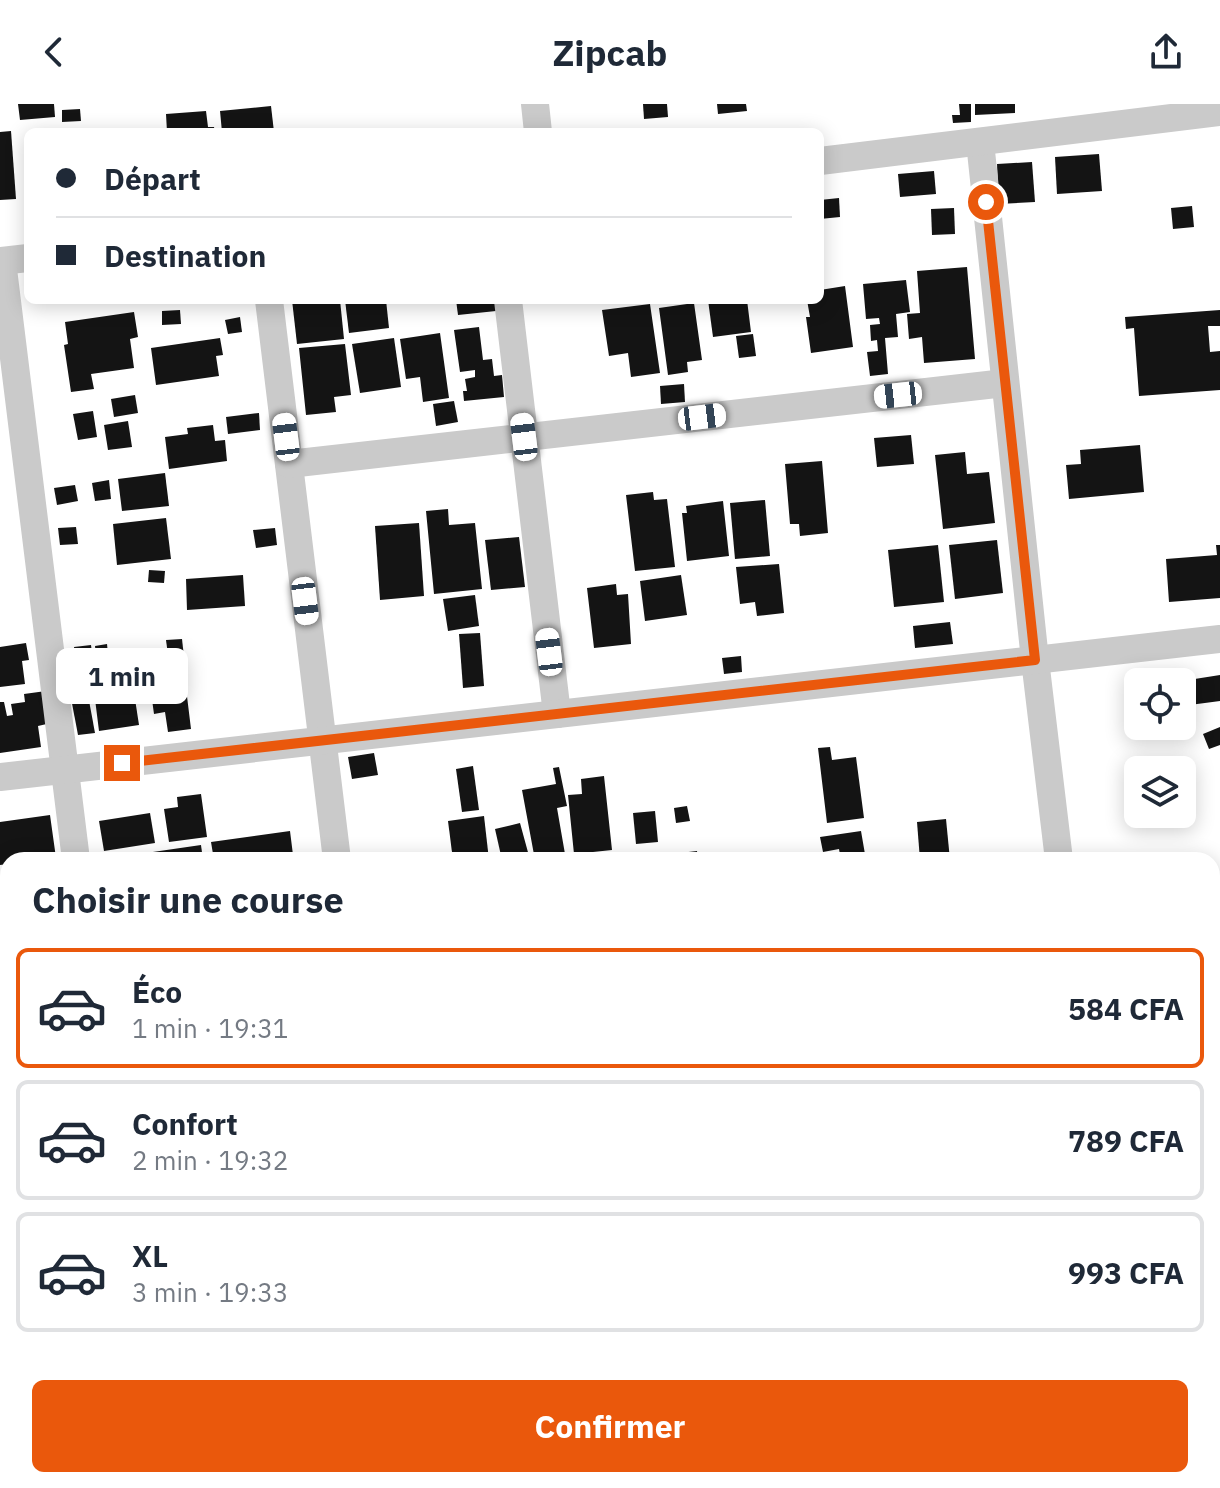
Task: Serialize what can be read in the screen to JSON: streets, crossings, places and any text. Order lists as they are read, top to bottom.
{
  "page": {
    "header": "Zipcab",
    "banner": ["Départ", "Destination"],
    "bubble": "1 min",
    "heading": "Choisir une course",
    "list": [
      {
        "name": "Éco",
        "note": "1 min · 19:31",
        "value": "584 CFA"
      },
      {
        "name": "Confort",
        "note": "2 min · 19:32",
        "value": "789 CFA"
      },
      {
        "name": "XL",
        "note": "3 min · 19:33",
        "value": "993 CFA"
      }
    ],
    "buttons": "Confirmer"
  }
}
